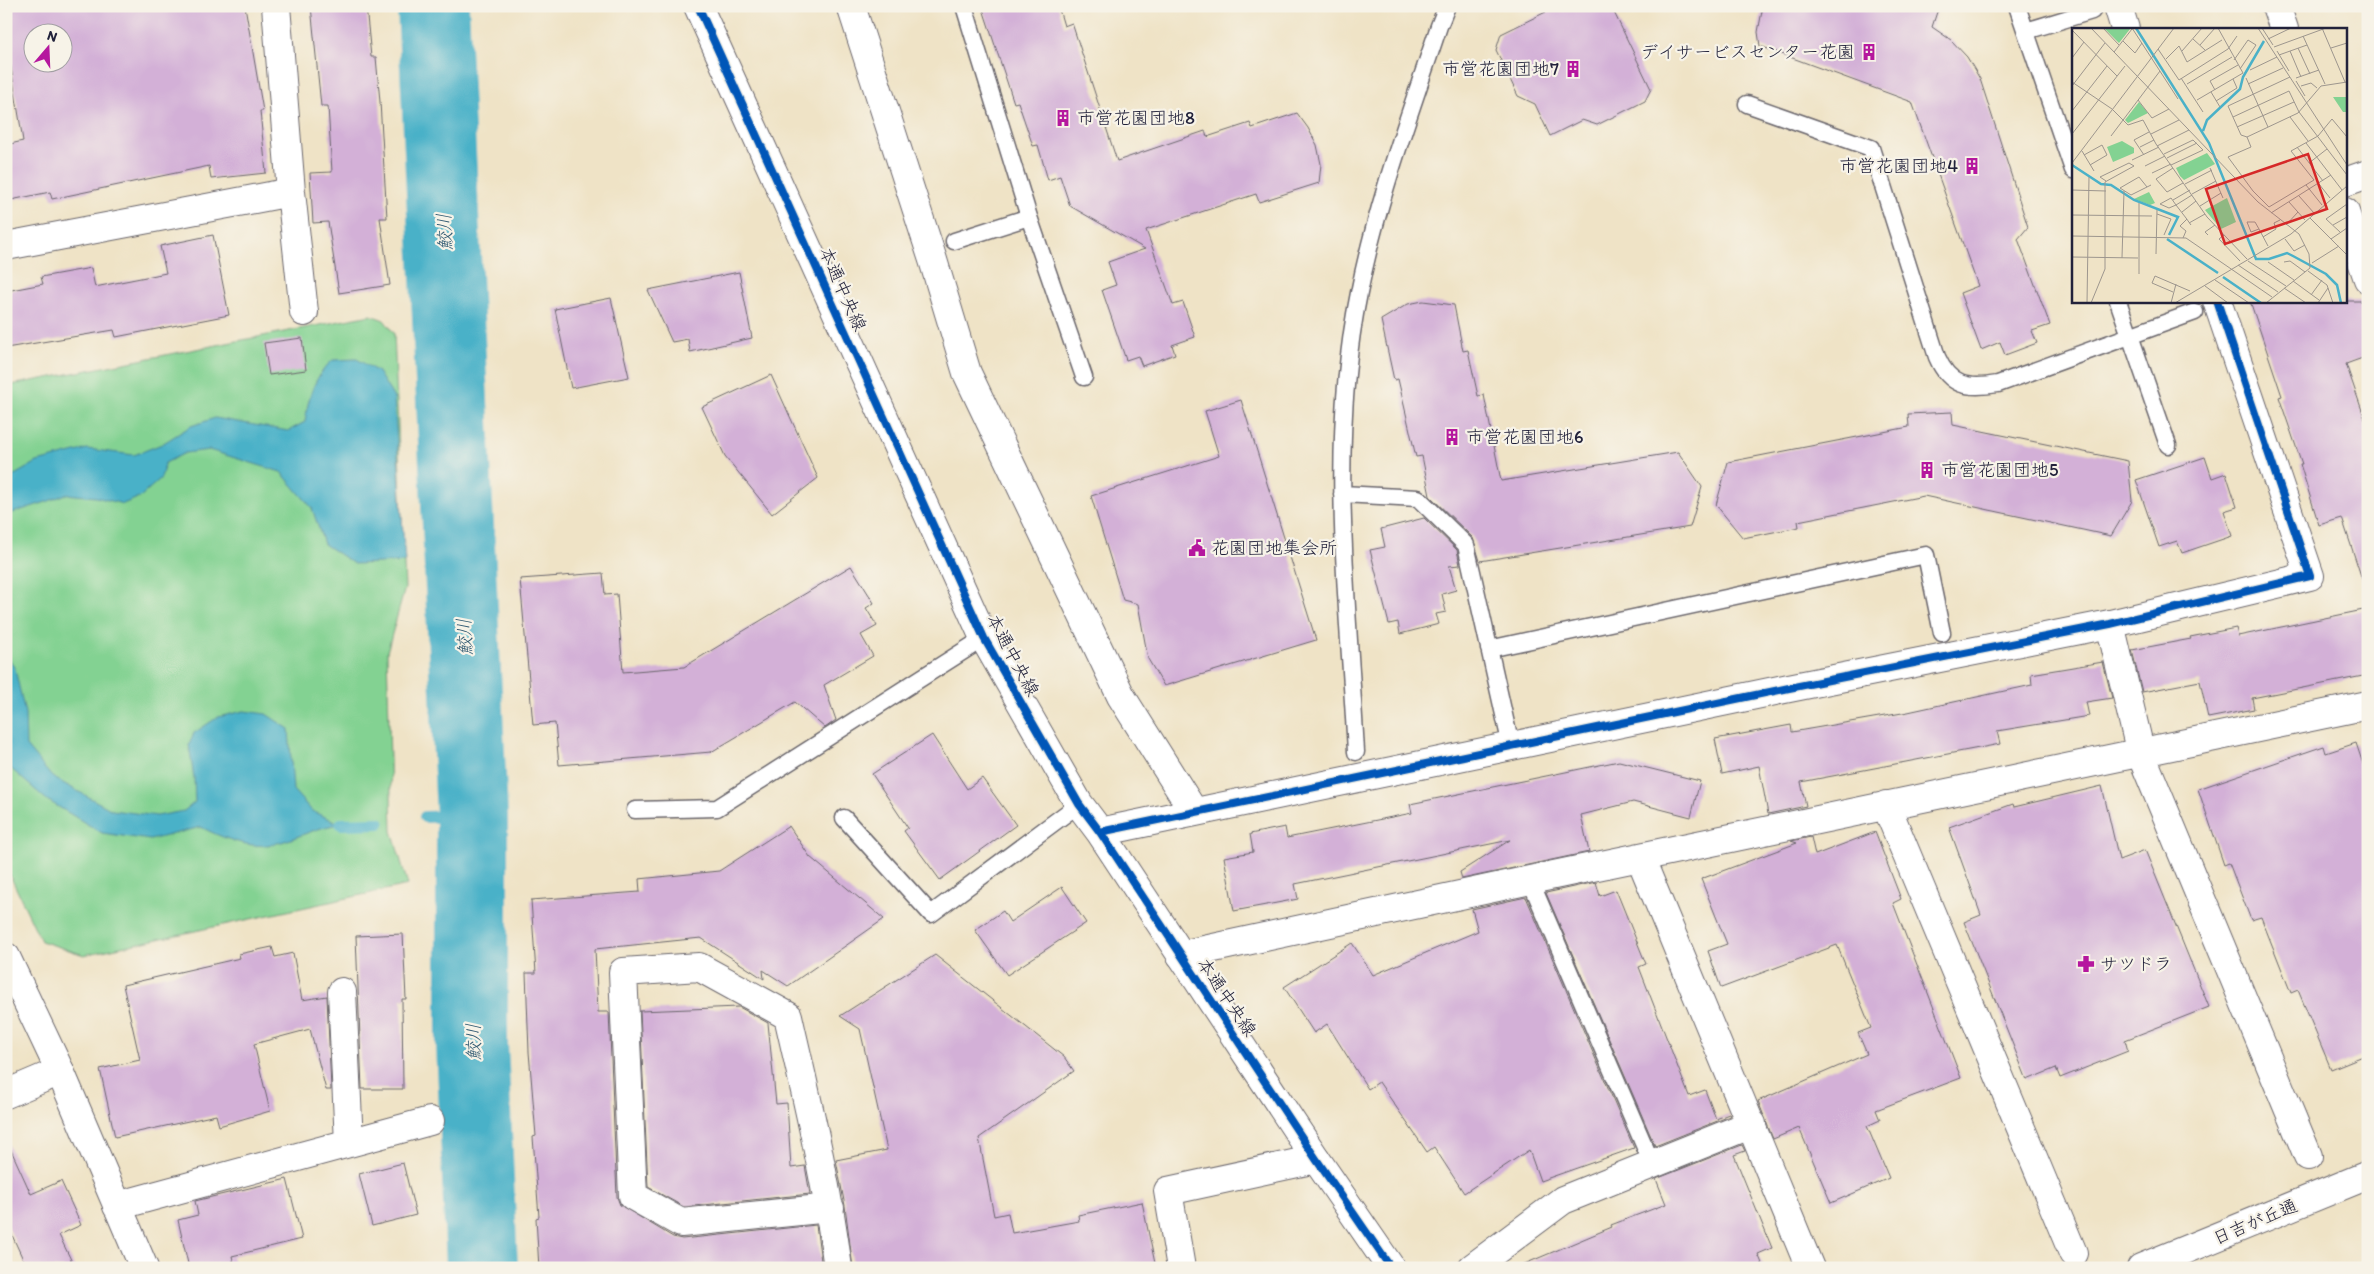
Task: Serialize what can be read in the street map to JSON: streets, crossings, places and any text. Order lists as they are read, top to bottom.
{
  "streets": {
    "street": ["本通中央線", "日吉が丘通"]
  },
  "water": ["鮫川"],
  "places": {
    "building": [
      "デイサービスセンター花園",
      "市営花園団地7",
      "市営花園団地8",
      "市営花園団地4",
      "市営花園団地6",
      "市営花園団地5"
    ],
    "public building": ["花園団地集会所"],
    "pharmacy": ["サツドラ"]
  },
  "north": "top"
}
